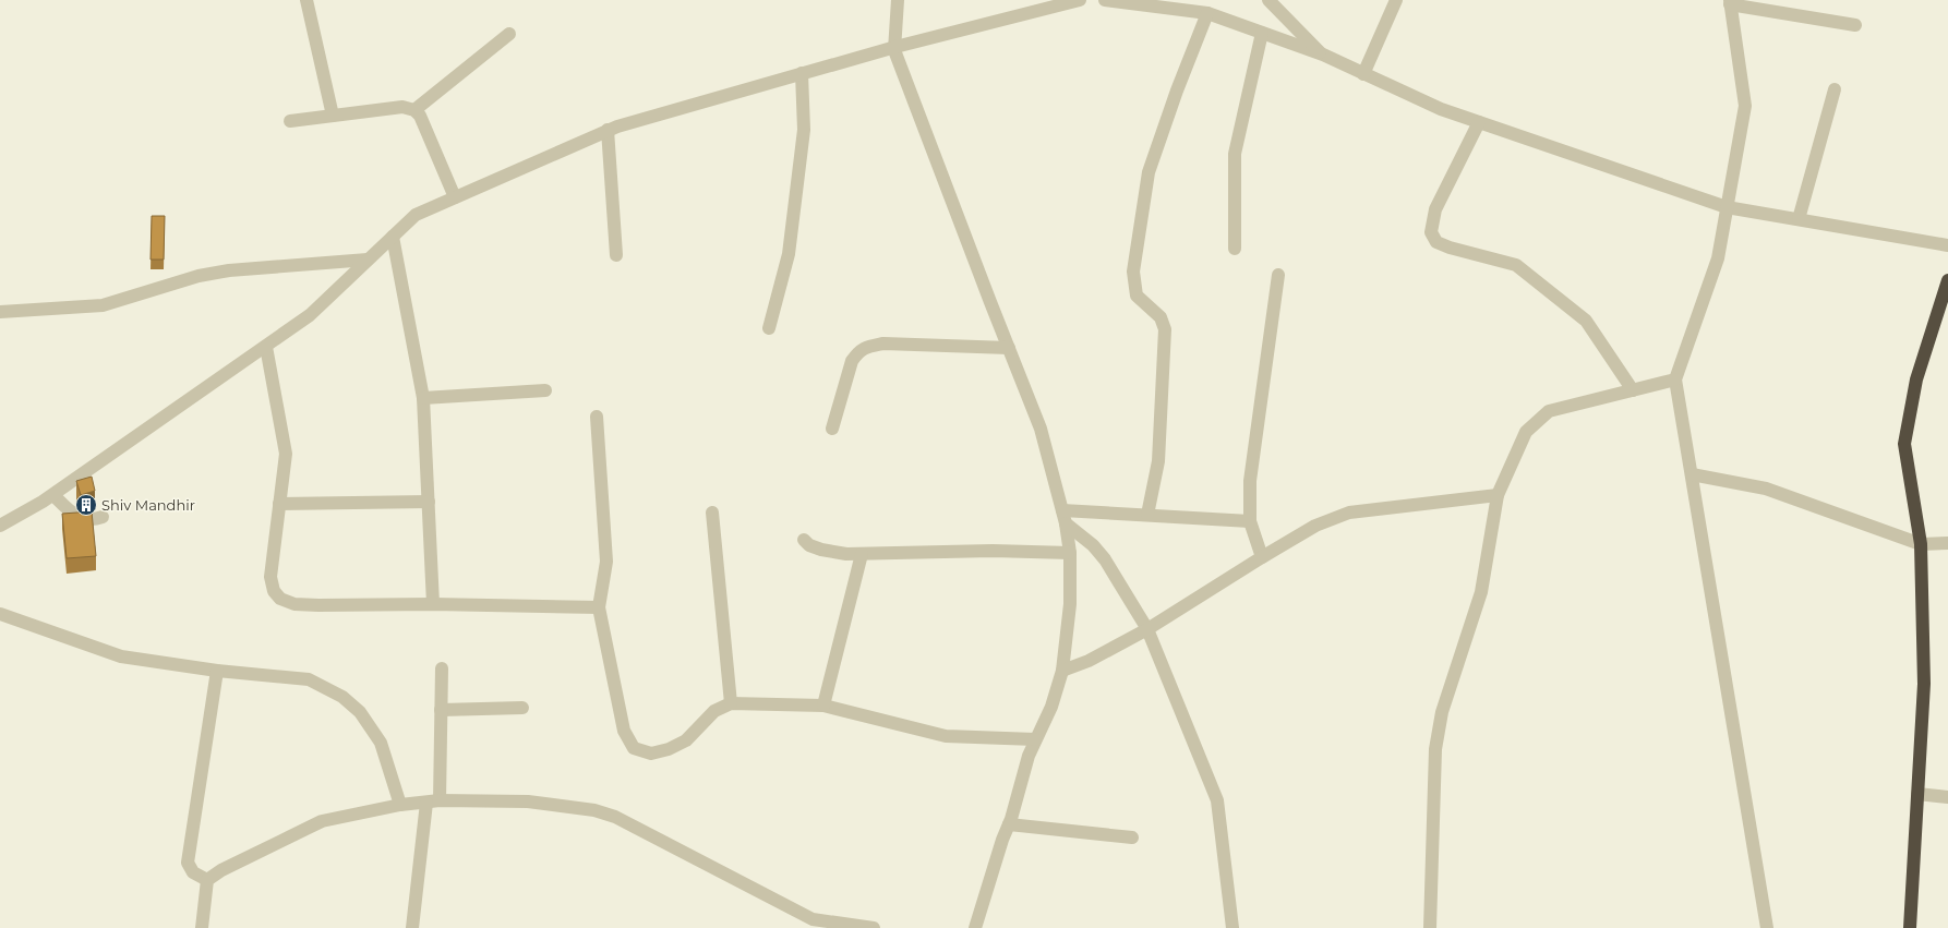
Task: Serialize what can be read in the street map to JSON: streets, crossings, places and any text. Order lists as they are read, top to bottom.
{
  "places": {
    "building": ["Shiv Mandhir"]
  }
}
